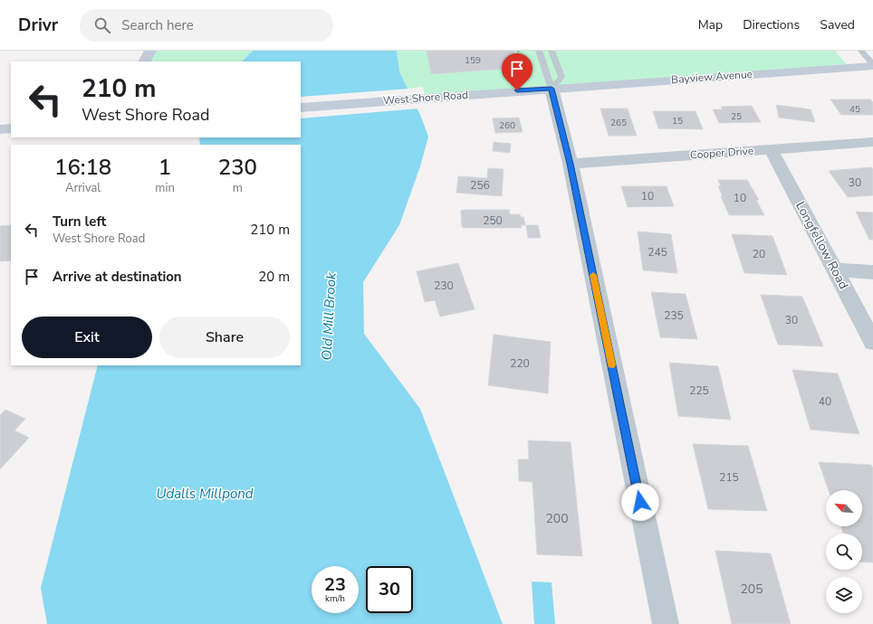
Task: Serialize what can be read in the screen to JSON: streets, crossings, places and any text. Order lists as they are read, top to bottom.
{
  "streets": {
    "main road": ["Bayview Avenue", "West Shore Road"],
    "street": ["Cooper Drive", "Longfellow Road"]
  },
  "crossings": [
    ["Bayview Avenue", "West Shore Road"],
    ["Cooper Drive", "Longfellow Road"]
  ],
  "water": ["Old Mill Brook", "Udalls Millpond"],
  "house_numbers": [
    "159",
    "45",
    "25",
    "15",
    "265",
    "260",
    "30",
    "256",
    "10",
    "10",
    "250",
    "245",
    "20",
    "230",
    "235",
    "30",
    "220",
    "225",
    "40",
    "215",
    "200",
    "205"
  ],
  "north": "top left",
  "page": {
    "header": "Drivr",
    "search": "Search here",
    "nav": ["Map", "Directions", "Saved"],
    "turn": ["210 m", "West Shore Road"],
    "eta": [
      "16:18",
      "Arrival",
      "1",
      "min",
      "230",
      "m"
    ],
    "list": [
      {
        "name": "Turn left",
        "note": "West Shore Road",
        "value": "210 m"
      },
      {
        "name": "Arrive at destination",
        "value": "20 m"
      }
    ],
    "buttons": ["Exit", "Share"],
    "speed": "23 km/h",
    "limit": "30"
  }
}
